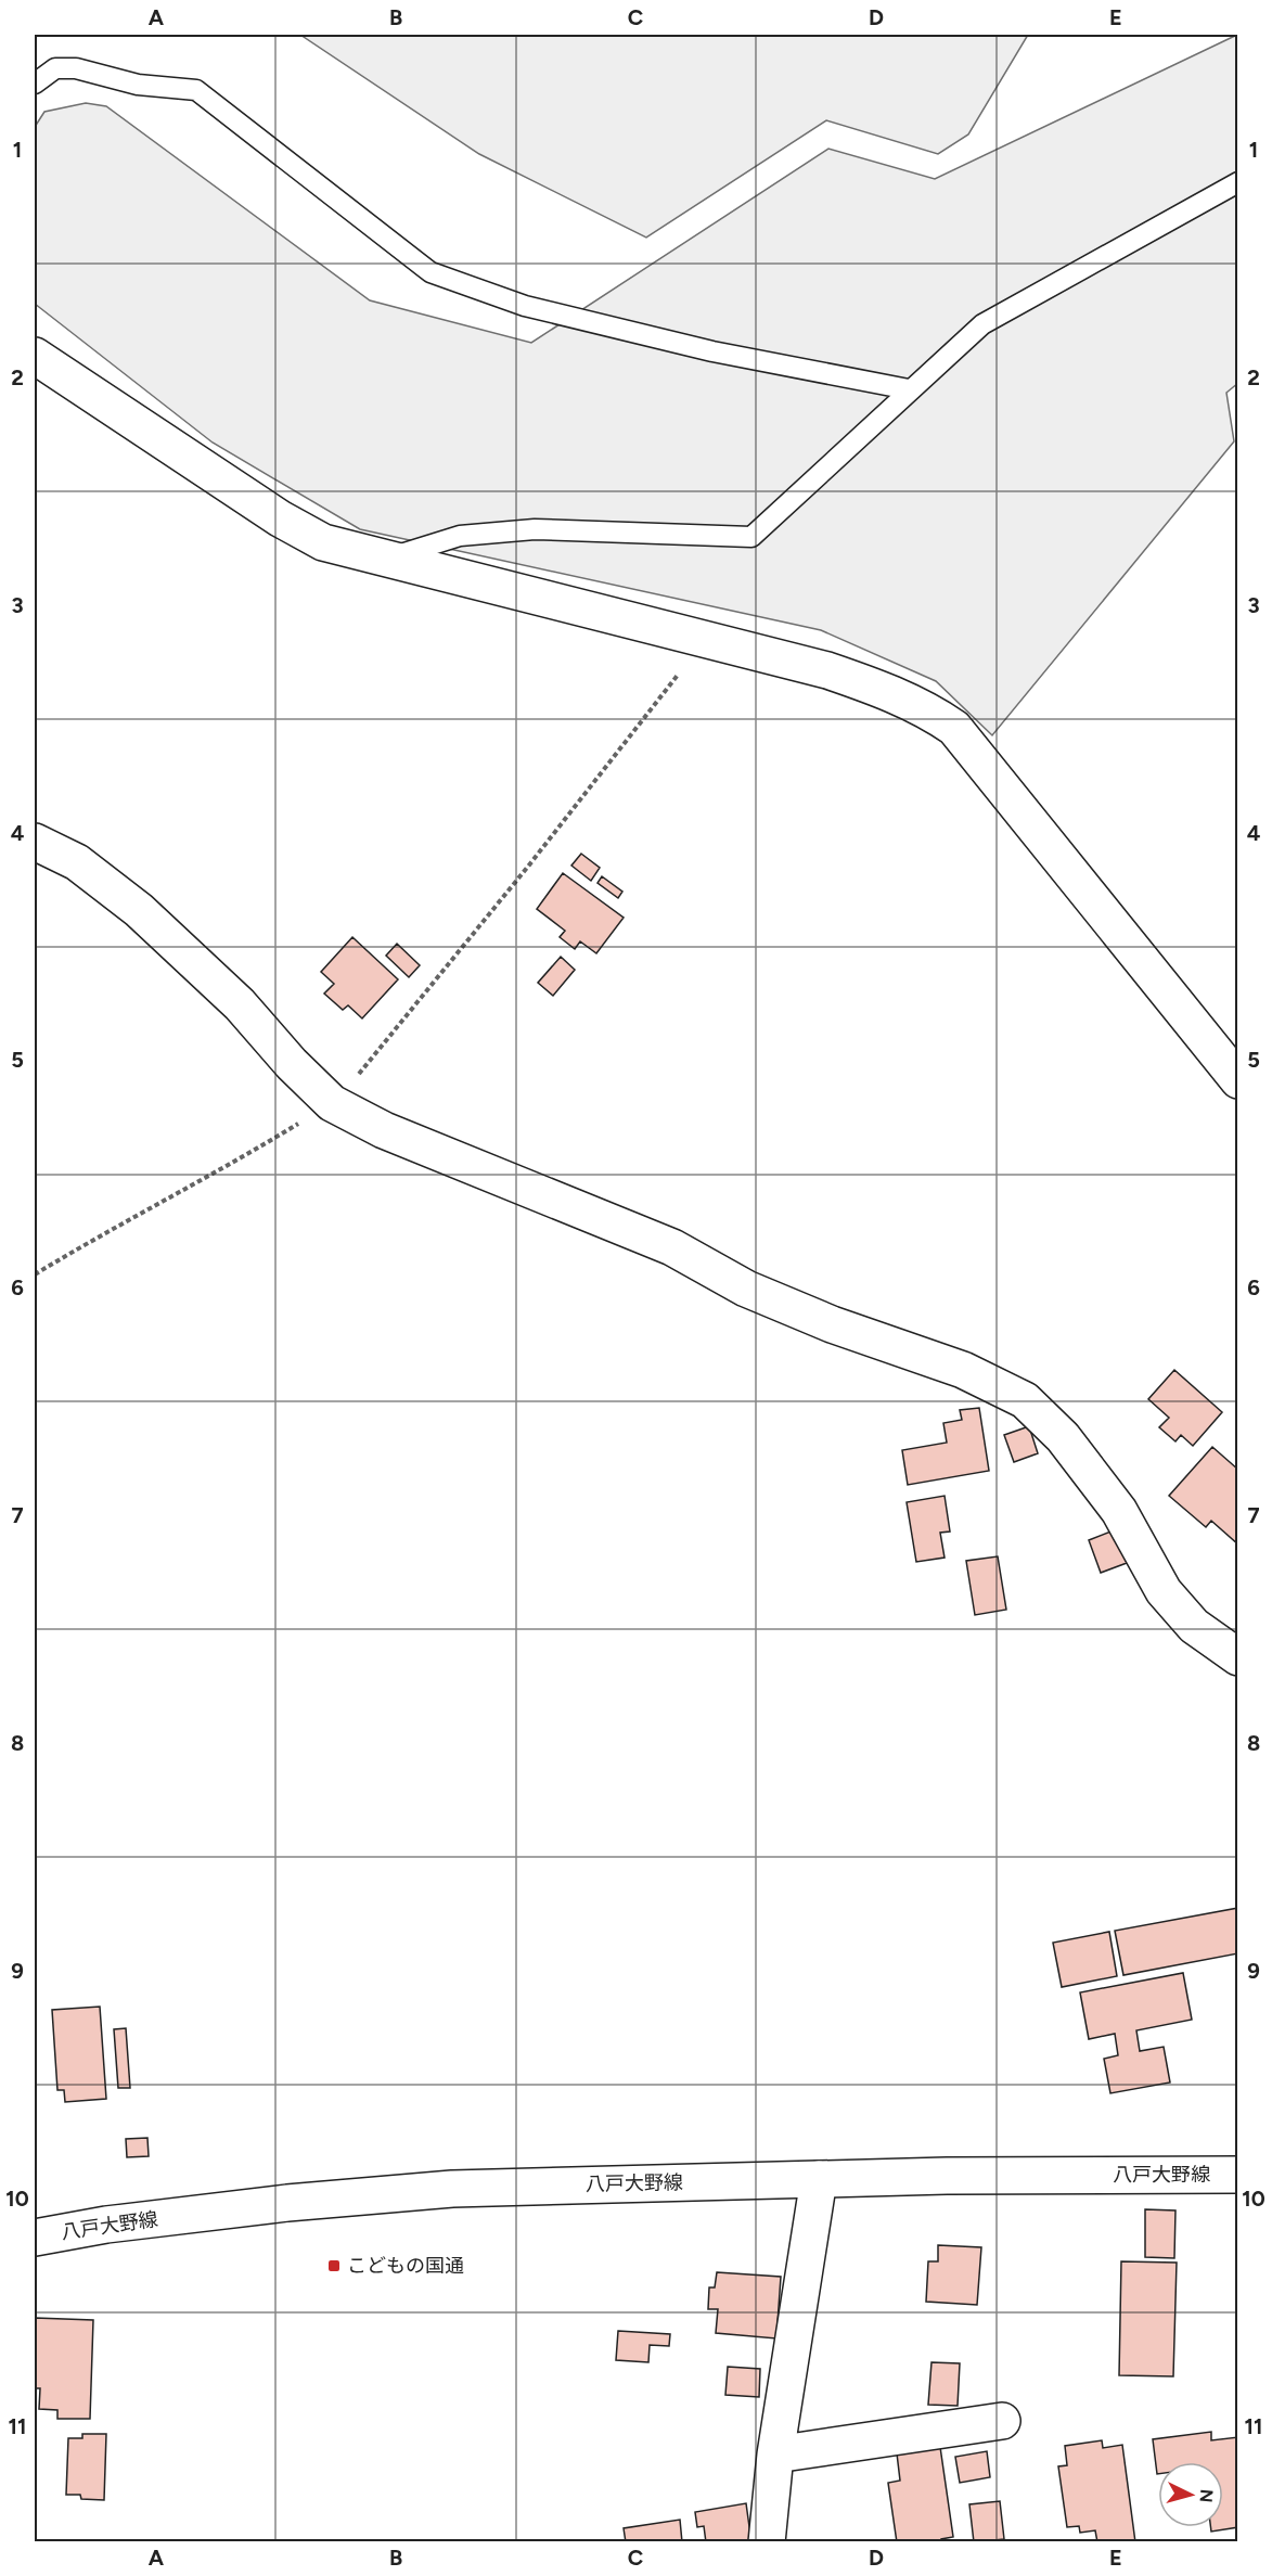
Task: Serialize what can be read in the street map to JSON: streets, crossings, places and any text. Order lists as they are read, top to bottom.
{
  "streets": {
    "street": ["八戸大野線"]
  },
  "places": {
    "transit": ["こどもの国通"]
  },
  "north": "right",
  "grid": {
    "columns": [
      "A",
      "B",
      "C",
      "D",
      "E"
    ],
    "rows": [
      "1",
      "2",
      "3",
      "4",
      "5",
      "6",
      "7",
      "8",
      "9",
      "10",
      "11"
    ]
  }
}
